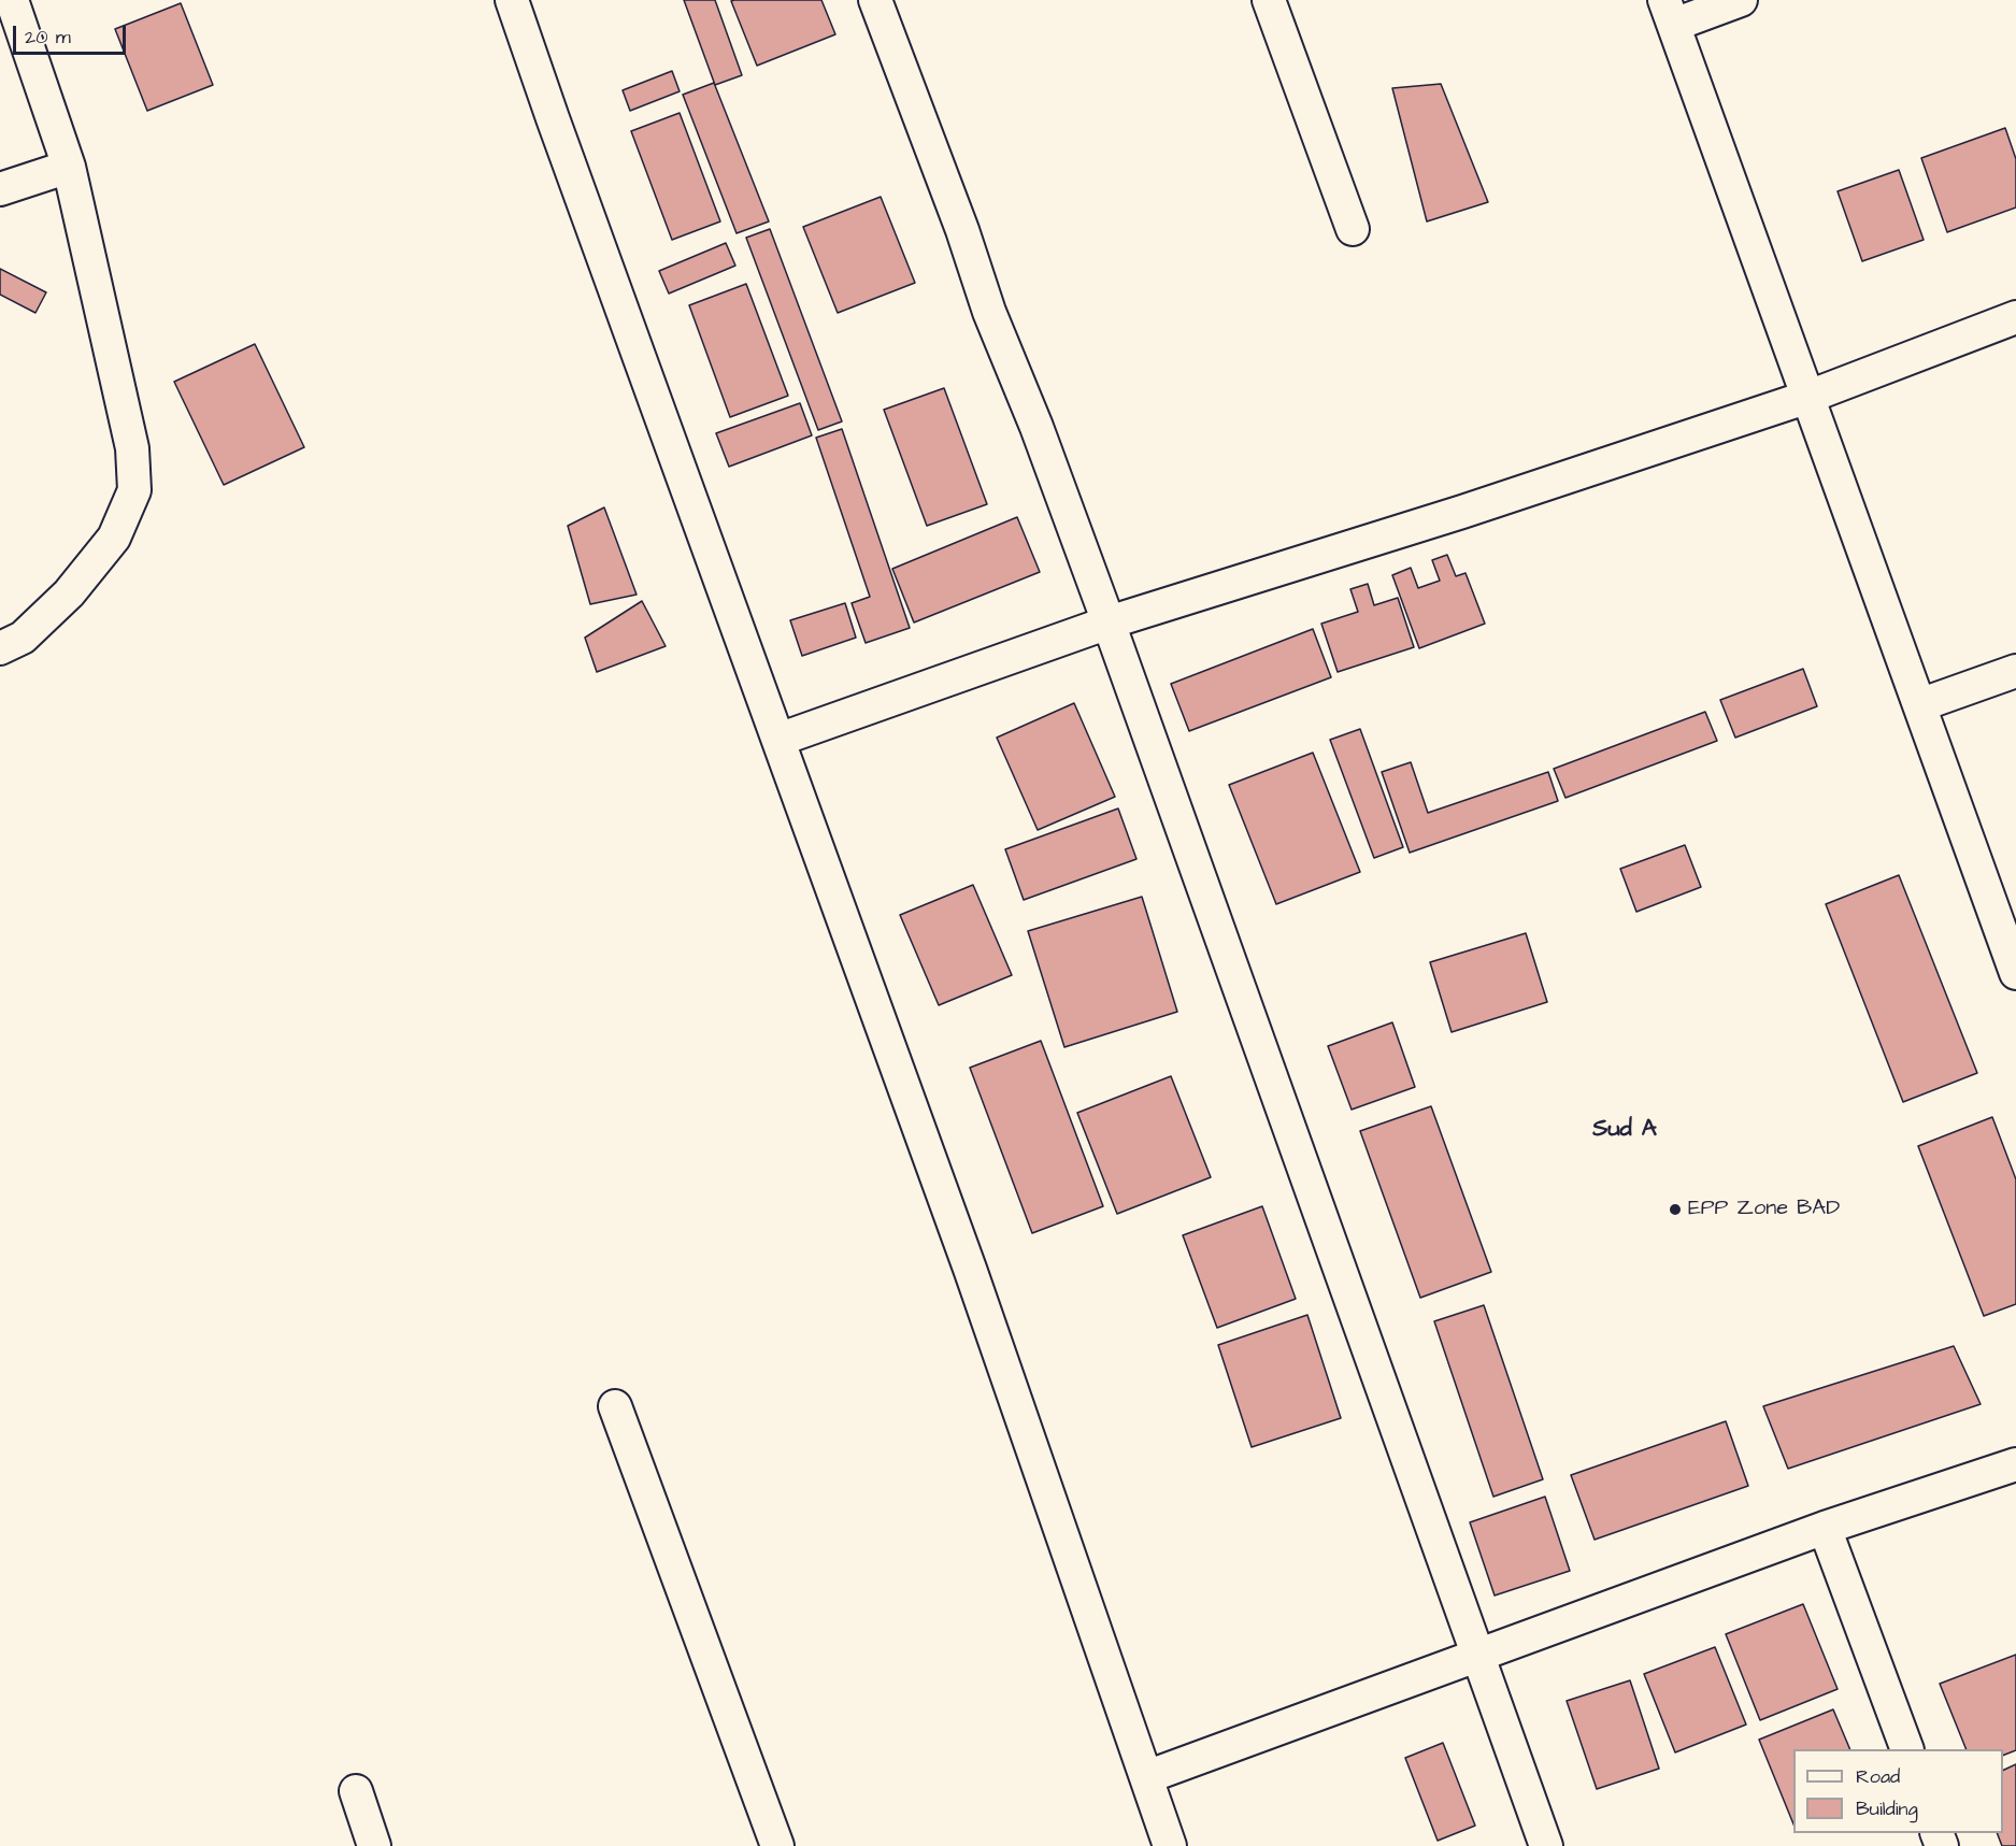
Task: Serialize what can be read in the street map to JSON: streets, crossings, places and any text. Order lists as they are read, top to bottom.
{
  "districts": ["Sud A"],
  "places": ["EPP Zone BAD"],
  "legend": ["Road", "Building"],
  "scale_bar": "20 m"
}
